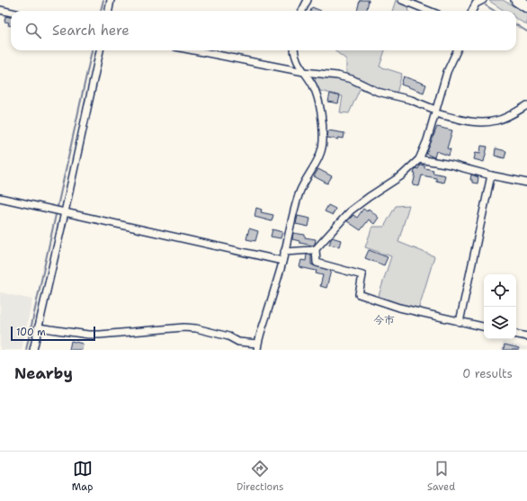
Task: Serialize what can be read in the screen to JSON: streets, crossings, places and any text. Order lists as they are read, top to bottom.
{
  "districts": ["今市"],
  "scale_bar": "100 m",
  "page": {
    "search": "Search here",
    "scale": "100 m",
    "heading": ["Nearby", "0 results"],
    "nav": ["Map", "Directions", "Saved"]
  }
}
